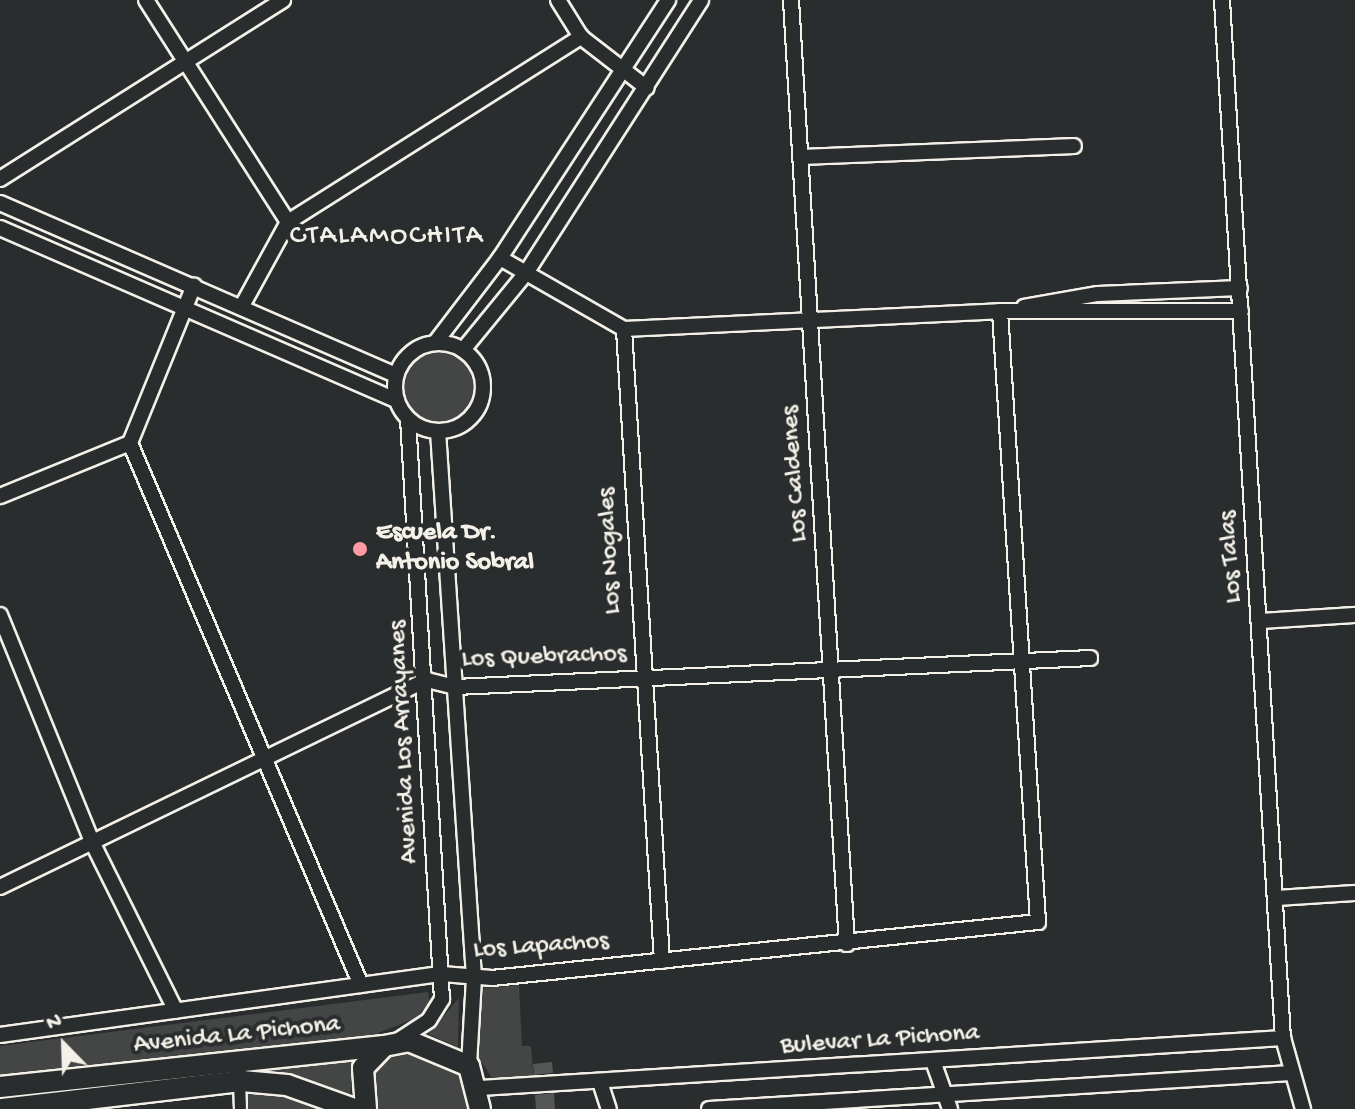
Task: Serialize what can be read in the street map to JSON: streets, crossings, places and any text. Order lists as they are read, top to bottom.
{
  "streets": {
    "main road": ["Avenida La Pichona"],
    "street": [
      "Los Caldenes",
      "Los Nogales",
      "Los Talas",
      "Los Quebrachos",
      "Avenida Los Arrayanes",
      "Los Lapachos",
      "Bulevar La Pichona"
    ]
  },
  "crossings": [
    ["Los Caldenes", "Los Quebrachos"],
    ["Los Caldenes", "Los Lapachos"],
    ["Los Nogales", "Los Quebrachos"],
    ["Los Nogales", "Los Lapachos"],
    ["Los Talas", "Bulevar La Pichona"],
    ["Los Quebrachos", "Avenida Los Arrayanes"],
    ["Los Quebrachos", "Los Lapachos"],
    ["Avenida Los Arrayanes", "Los Lapachos"],
    ["Avenida Los Arrayanes", "Avenida La Pichona"]
  ],
  "districts": ["CTALAMOCHITA"],
  "places": ["Escuela Dr. Antonio Sobral"],
  "north": "top left"
}
